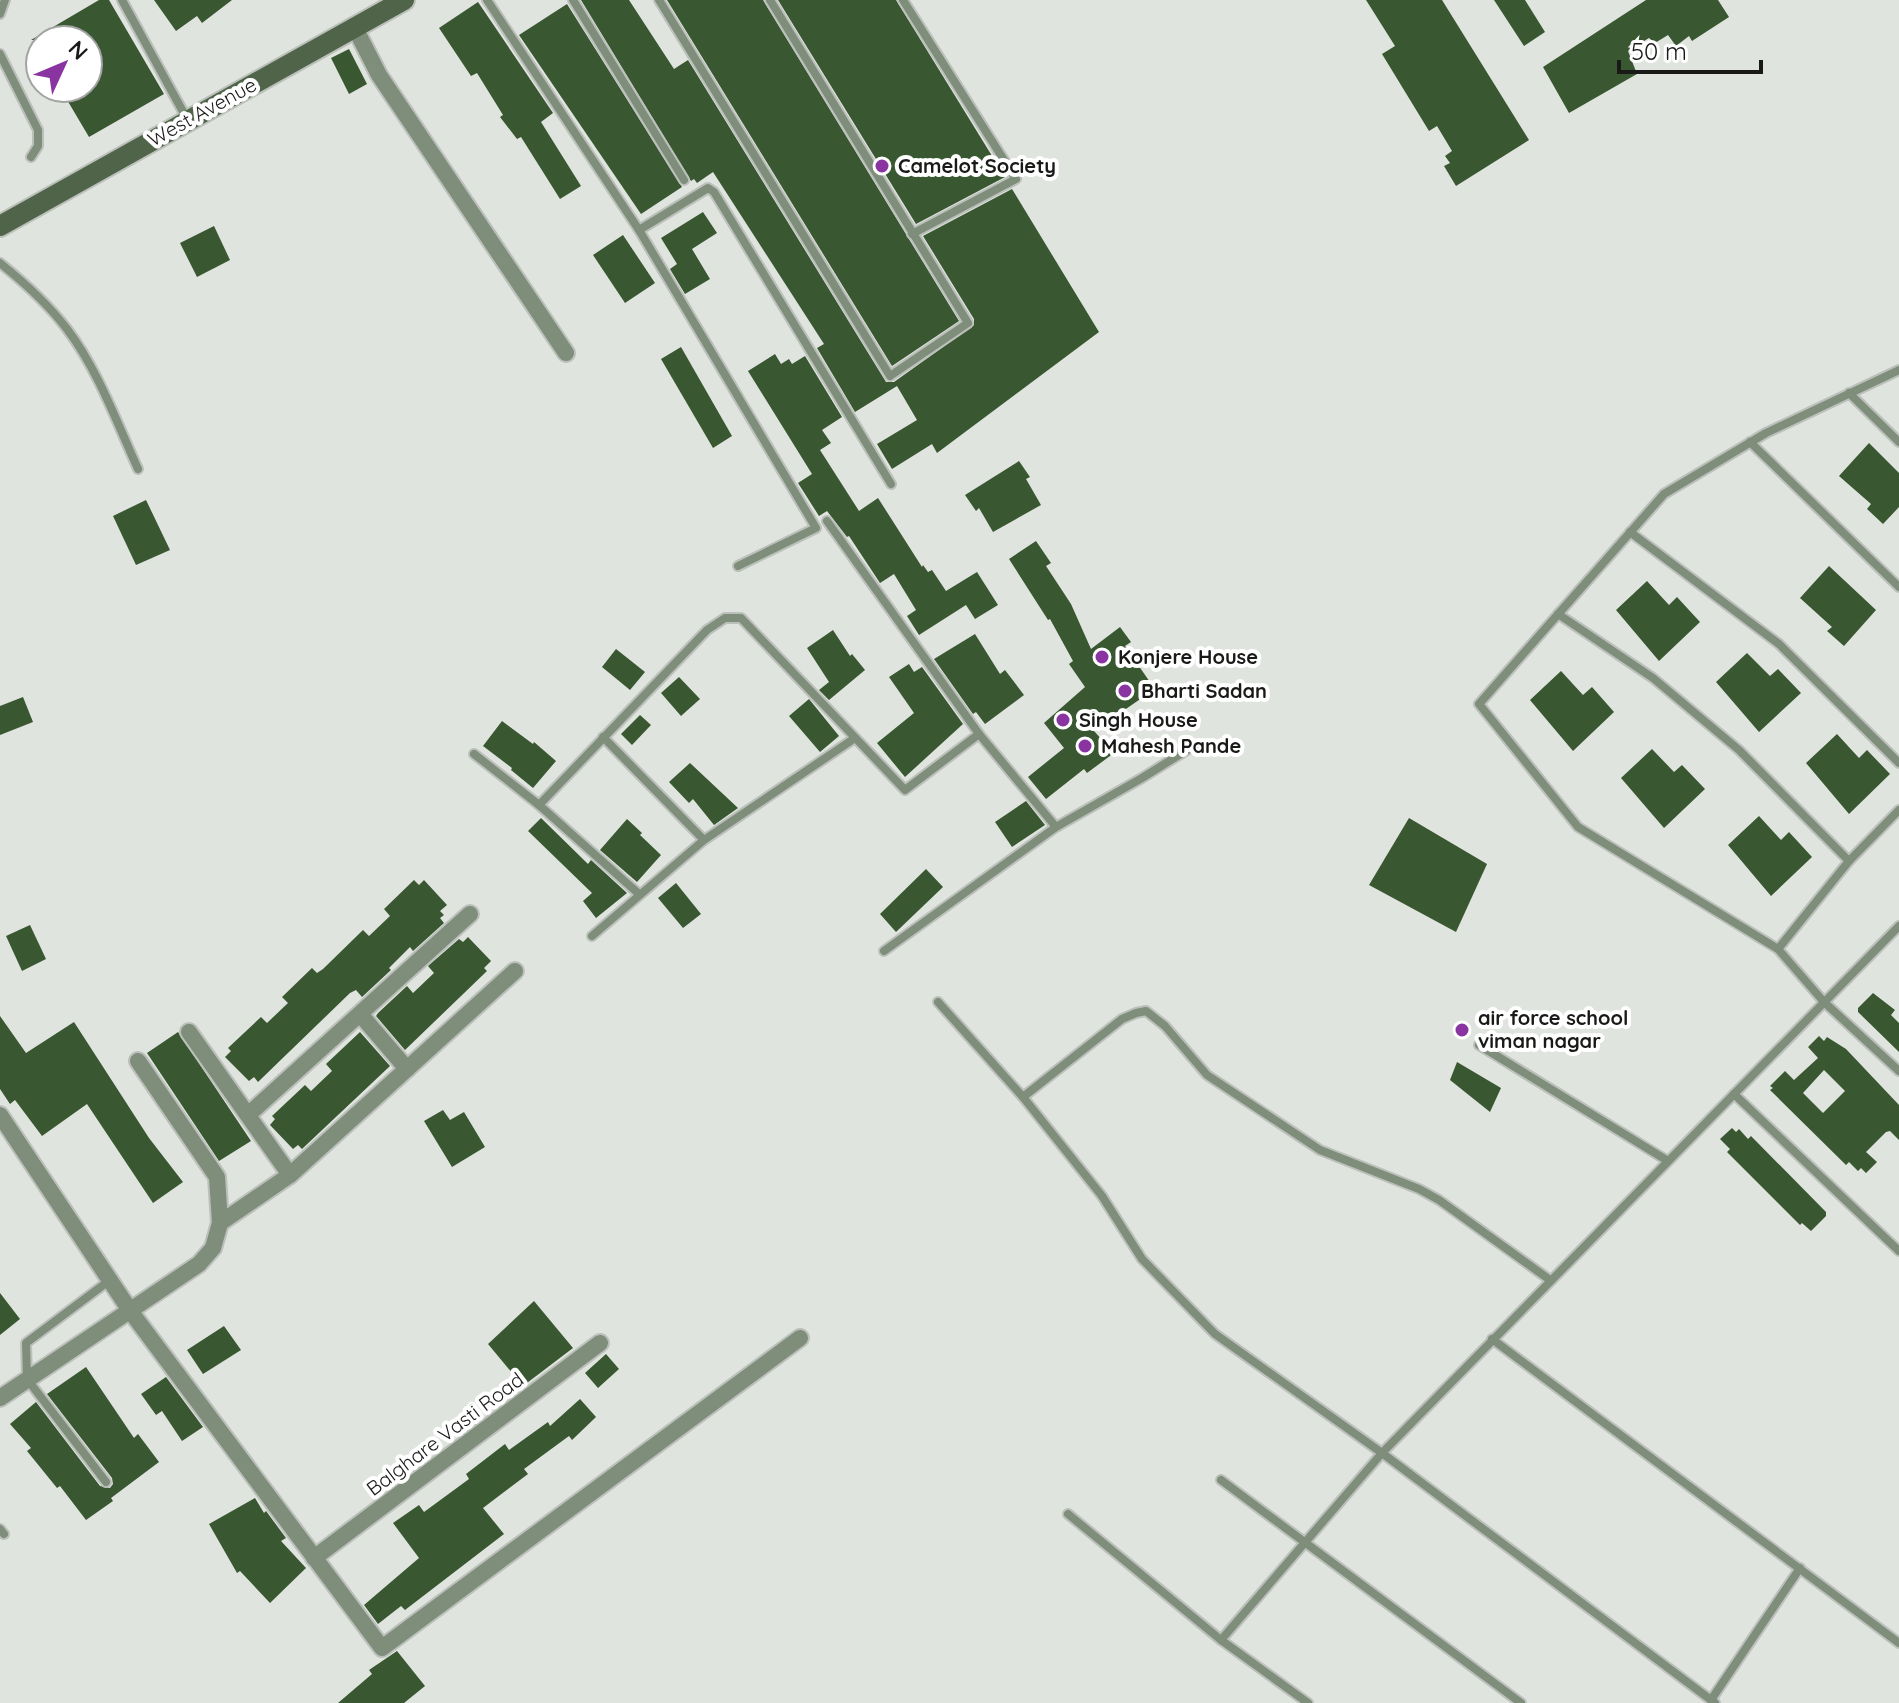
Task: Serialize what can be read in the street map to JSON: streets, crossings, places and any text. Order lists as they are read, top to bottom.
{
  "streets": {
    "street": ["West Avenue", "Balghare Vasti Road"]
  },
  "places": [
    "Camelot Society",
    "Konjere House",
    "Bharti Sadan",
    "Singh House",
    "Mahesh Pande",
    "air force school viman nagar"
  ],
  "scale_bar": "50 m",
  "north": "top right"
}
